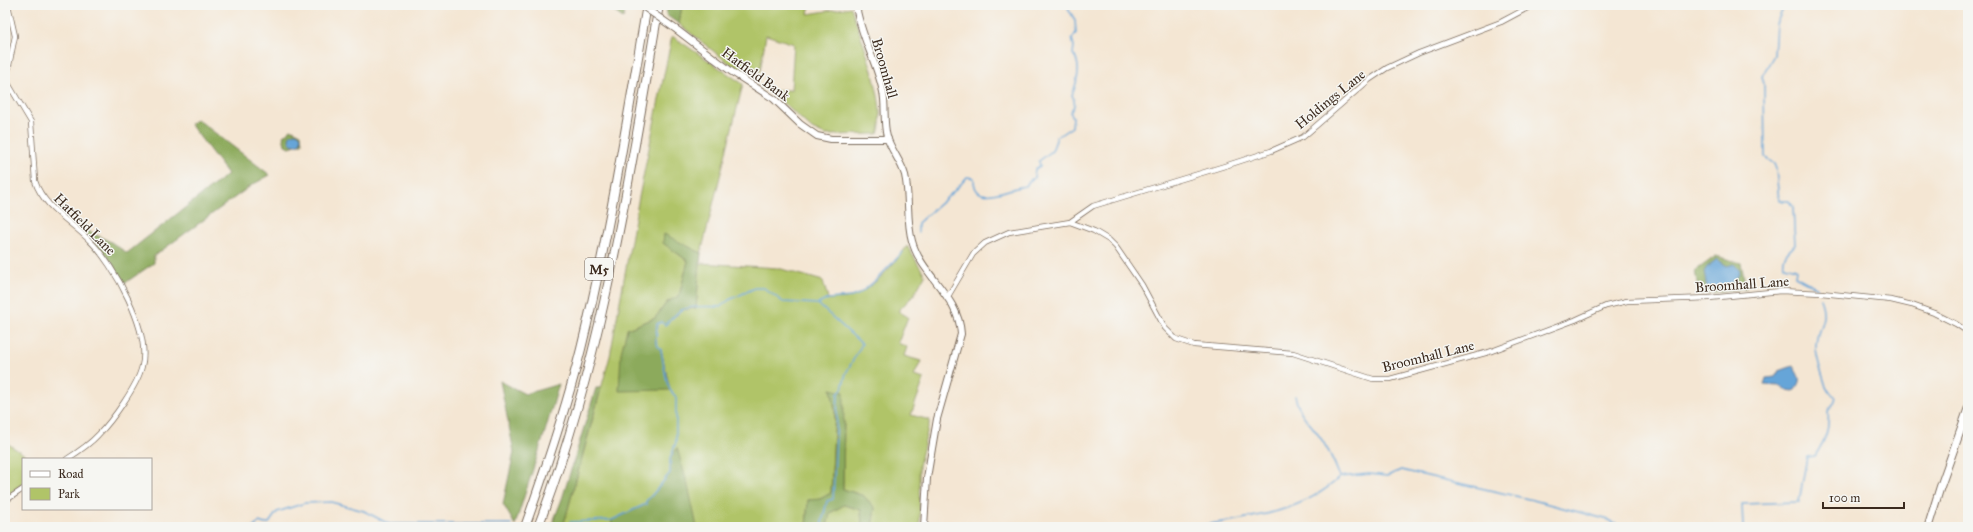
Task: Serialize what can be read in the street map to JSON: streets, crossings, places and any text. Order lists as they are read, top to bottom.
{
  "streets": {
    "highway": ["M5"],
    "street": [
      "Broomhall",
      "Hatfield Bank",
      "Holdings Lane",
      "Hatfield Lane",
      "Broomhall Lane"
    ]
  },
  "crossings": [
    ["Broomhall", "Hatfield Bank"],
    ["Holdings Lane", "Broomhall Lane"]
  ],
  "legend": ["Road", "Park"],
  "scale_bar": "100 m"
}
